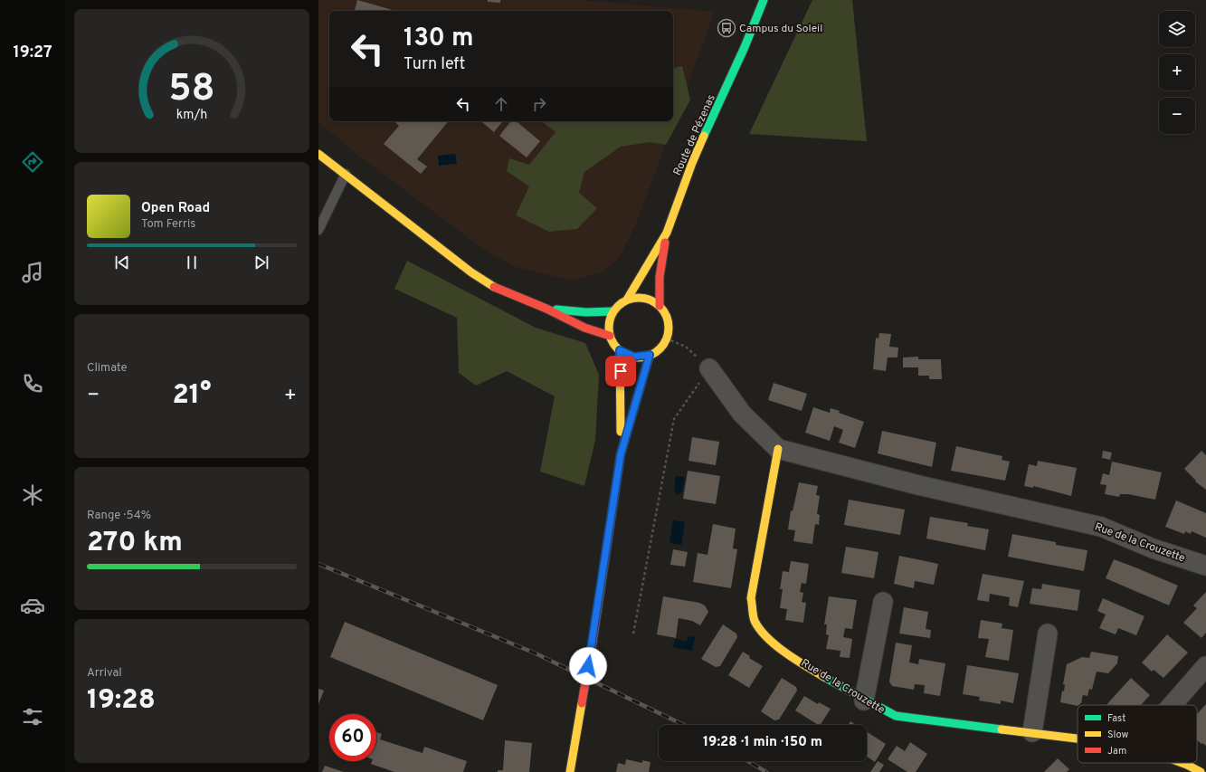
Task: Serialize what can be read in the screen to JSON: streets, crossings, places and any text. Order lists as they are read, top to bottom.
{
  "streets": {
    "main road": ["Route de Pézenas", "Rue de la Crouzette"]
  },
  "places": {
    "bus stop": ["Campus du Soleil"]
  },
  "legend": ["Fast", "Slow", "Jam"],
  "page": {
    "tabs": "19:27",
    "map_buttons": ["+", "−"],
    "turn": ["130 m", "Turn left"],
    "song": ["Open Road", "Tom Ferris"],
    "tile": [
      "Climate",
      ["Range · 54%", "270 km"],
      ["Arrival", "19:28"]
    ],
    "heat": ["−", "21°", "+"],
    "limit": "60",
    "trip": "19:28 · 1 min · 150 m",
    "gauge": ["58", "km/h"]
  }
}
